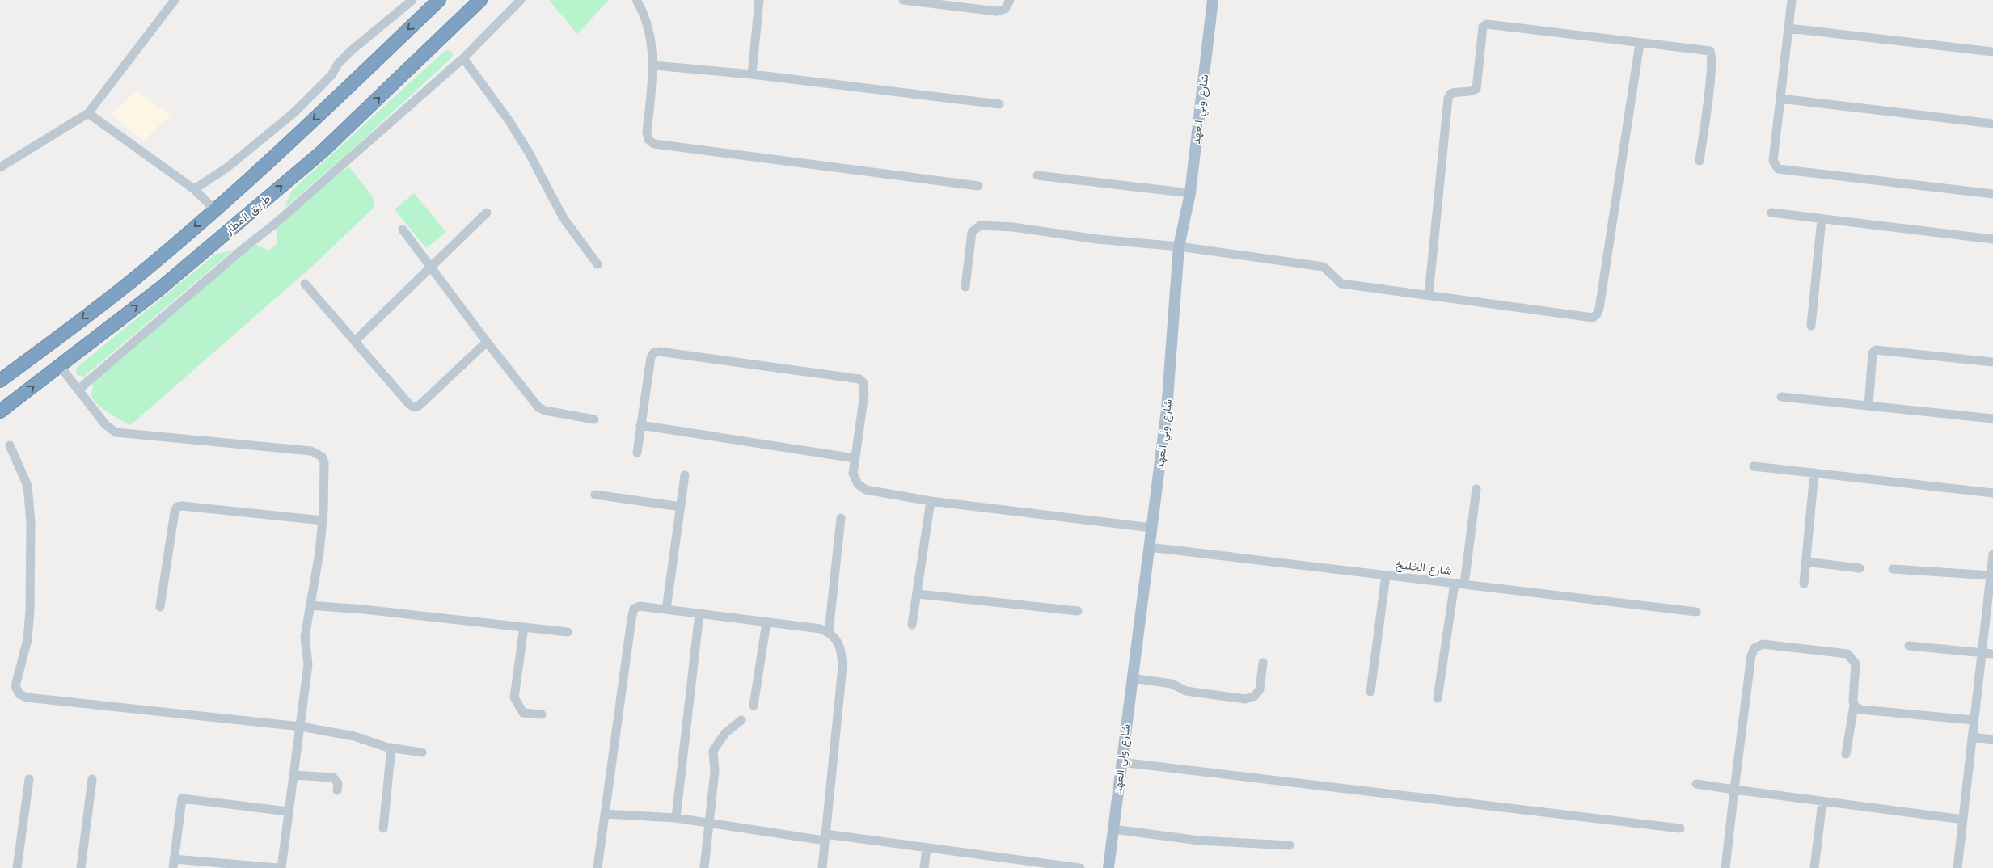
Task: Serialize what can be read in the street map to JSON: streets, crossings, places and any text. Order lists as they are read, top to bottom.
{
  "streets": {
    "highway": ["طريق المطار"],
    "main road": ["شارع ولي العهد"],
    "street": ["شارع الخليخ"]
  },
  "crossings": [
    ["شارع ولي العهد", "شارع الخليخ"]
  ]
}
